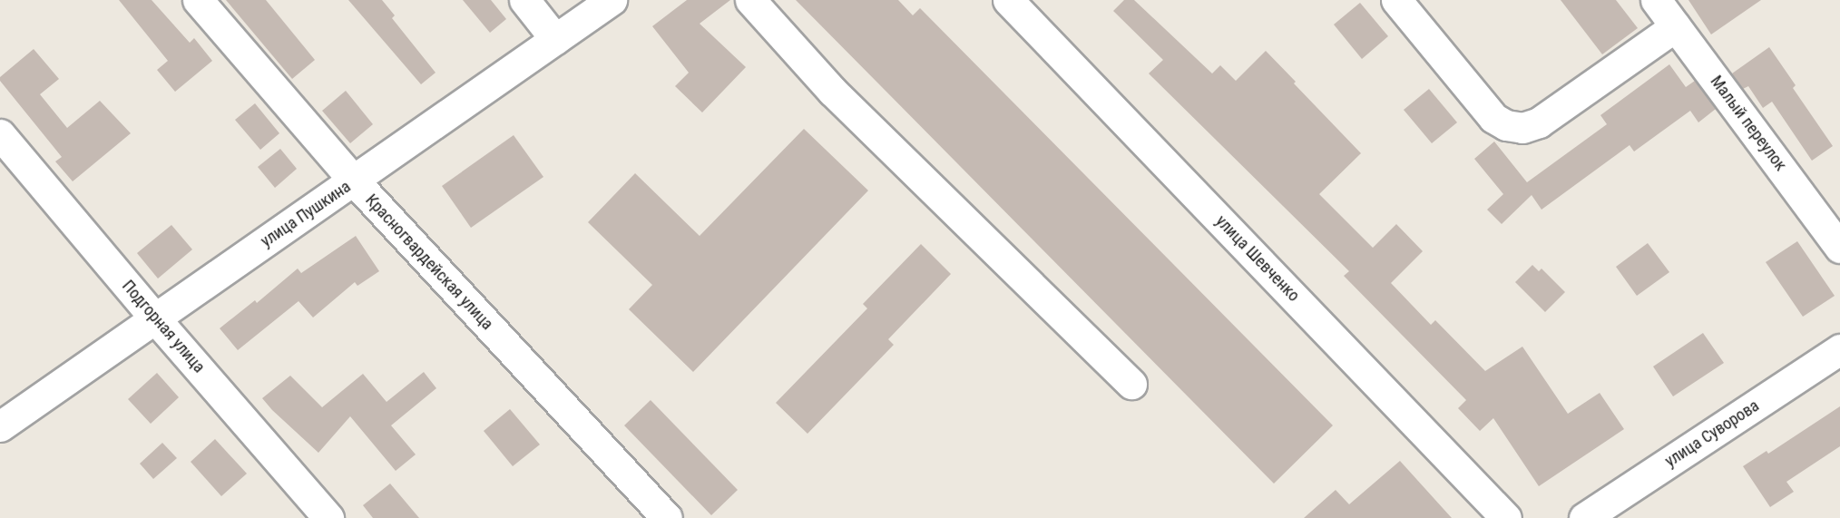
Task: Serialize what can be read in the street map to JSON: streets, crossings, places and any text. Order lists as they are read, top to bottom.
{
  "streets": {
    "street": [
      "Малый переулок",
      "улица Пушкина",
      "улица Шевченко",
      "Красногвардейская улица",
      "Подгорная улица",
      "улица Суворова"
    ]
  },
  "crossings": [
    ["улица Пушкина", "Красногвардейская улица"],
    ["улица Пушкина", "Подгорная улица"]
  ]
}
